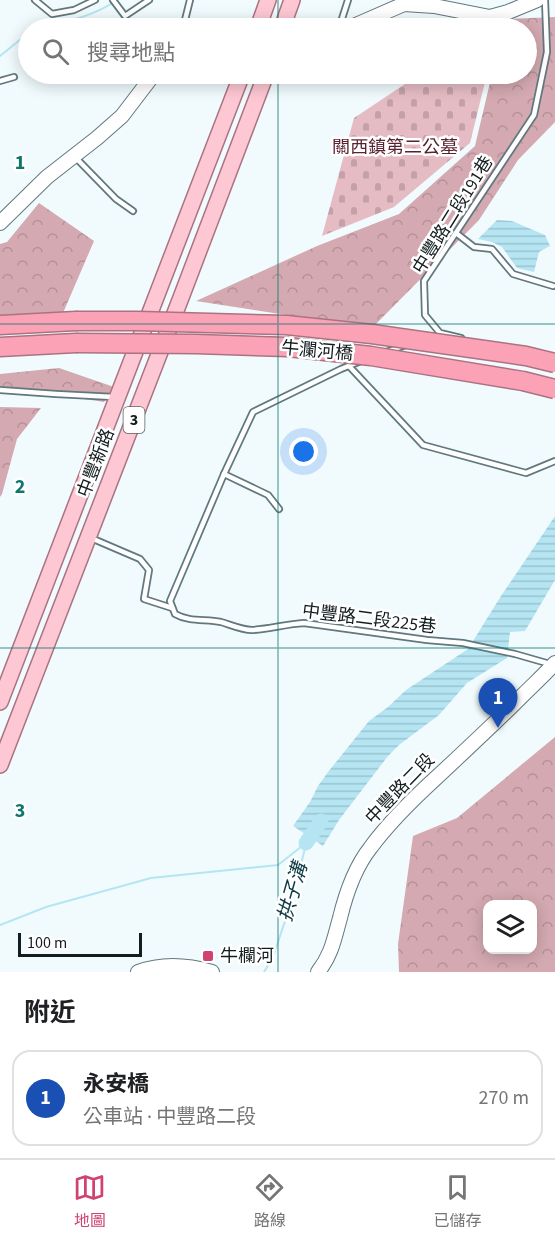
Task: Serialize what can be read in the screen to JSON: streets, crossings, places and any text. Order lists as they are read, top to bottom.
{
  "streets": {
    "highway": ["牛瀾河橋"],
    "main road": ["3", "中豐新路"],
    "street": ["中豐路二段"],
    "lane": ["中豐路二段191巷", "中豐路二段225巷"]
  },
  "crossings": [
    ["中豐新路", "中豐路二段225巷"],
    ["中豐路二段225巷", "中豐路二段"]
  ],
  "water": ["拱子溝"],
  "parks": ["關西鎮第二公墓"],
  "places": {
    "transit": ["牛欄河"]
  },
  "scale_bar": "100 m",
  "page": {
    "search": "搜尋地點",
    "pins": "1",
    "scale": "100 m",
    "heading": "附近",
    "list": [
      {
        "mark": "1",
        "name": "永安橋",
        "note": "公車站 · 中豐路二段",
        "value": "270 m"
      }
    ],
    "nav": ["地圖", "路線", "已儲存"]
  },
  "grid": {
    "rows": ["1", "2", "3"]
  }
}
